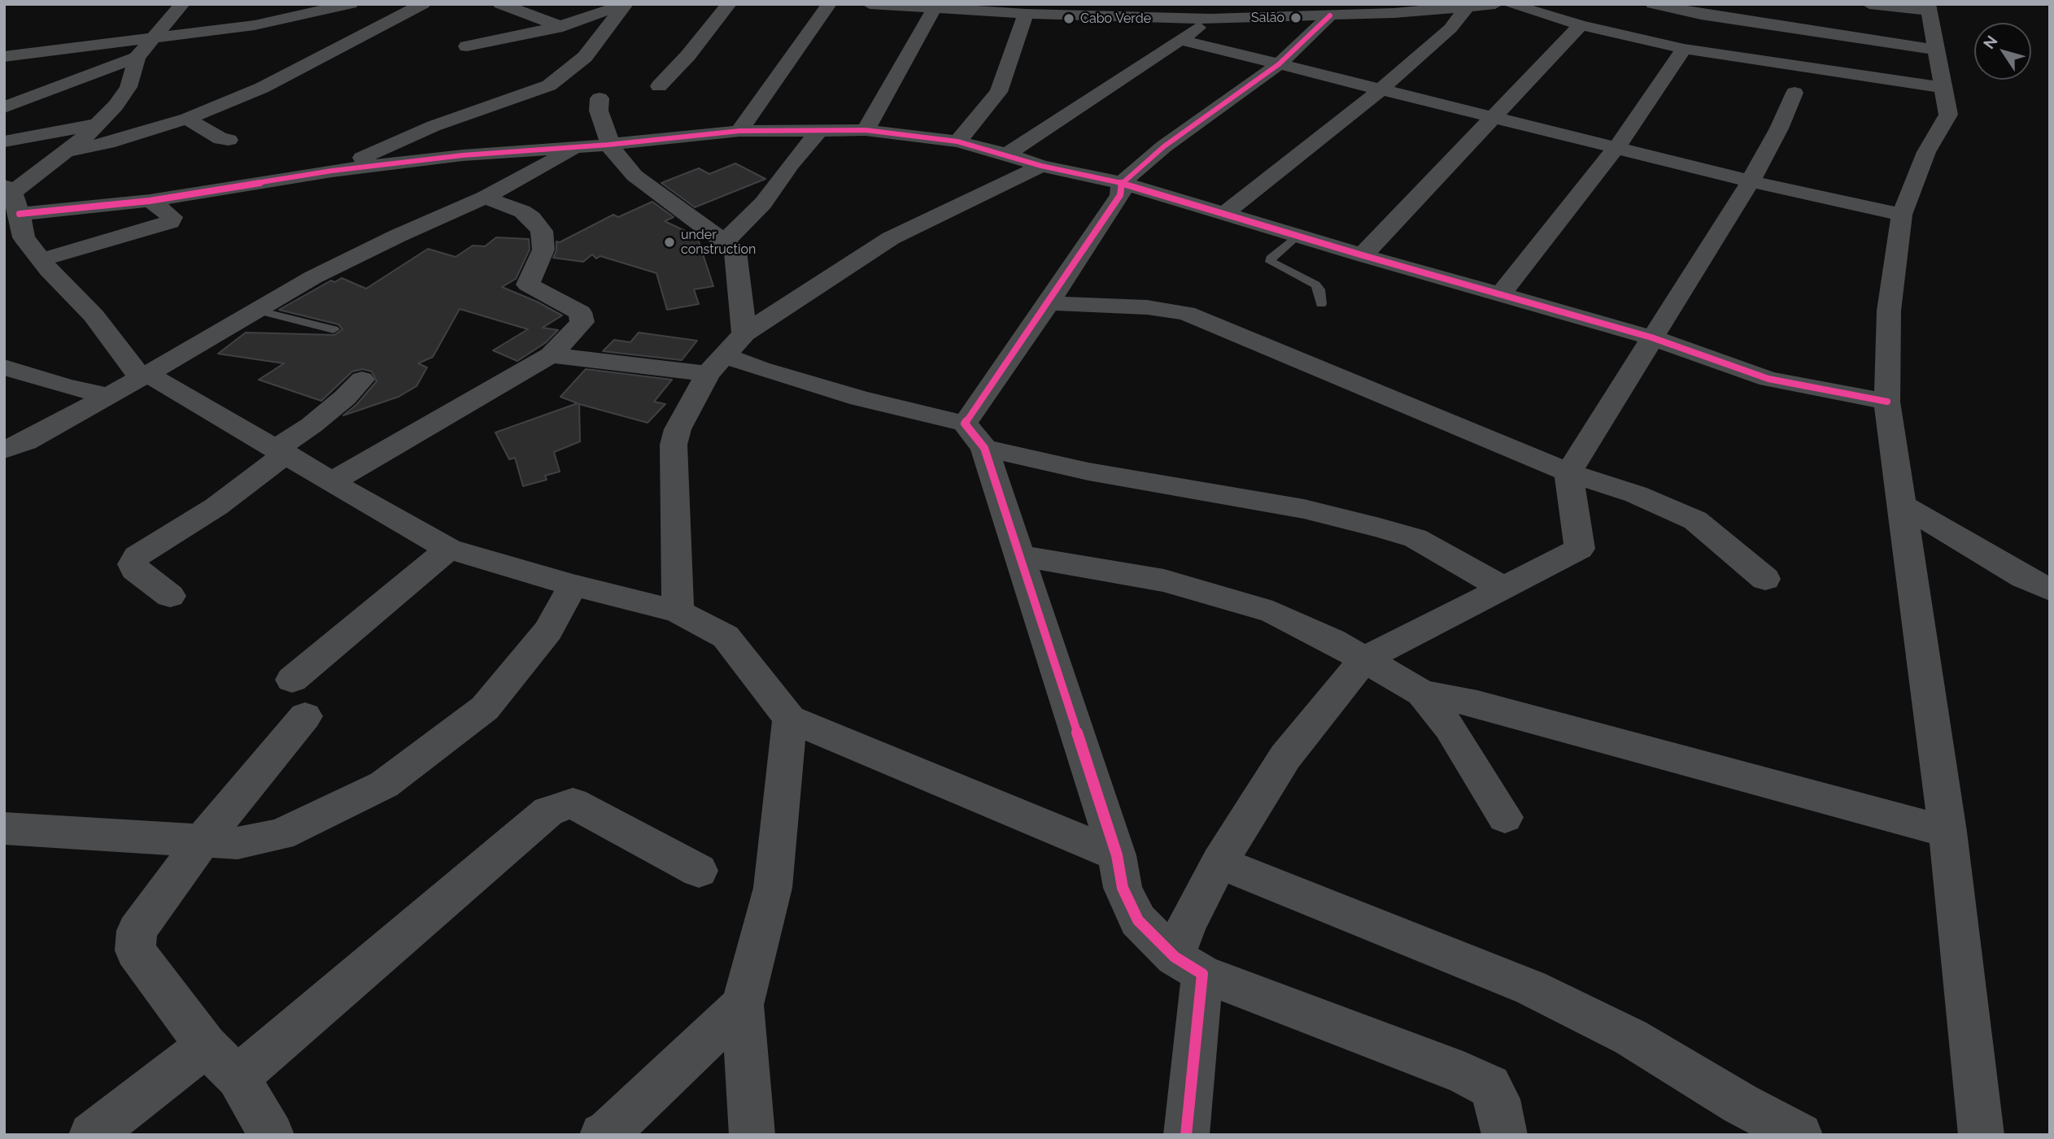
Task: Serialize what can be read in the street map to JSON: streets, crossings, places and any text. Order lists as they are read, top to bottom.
{
  "places": ["Salão", "Cabo Verde", "under construction"],
  "north": "top left"
}
